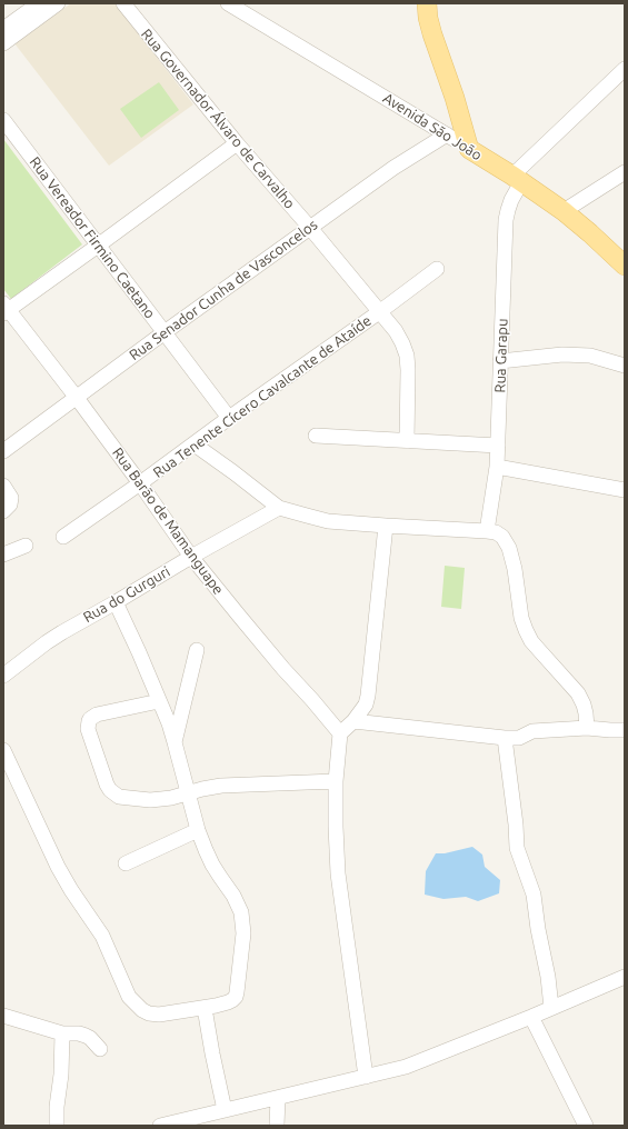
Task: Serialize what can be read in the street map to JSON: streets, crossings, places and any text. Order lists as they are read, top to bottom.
{
  "streets": {
    "main road": ["Avenida São João"],
    "street": [
      "Rua Governador Álvaro de Carvalho",
      "Rua Vereador Firmino Caetano",
      "Rua Senador Cunha de Vasconcelos",
      "Rua Garapu",
      "Rua Tenente Cícero Cavalcante de Ataíde",
      "Rua Barão de Mamanguape",
      "Rua do Gurguri"
    ]
  },
  "crossings": [
    ["Rua Governador Álvaro de Carvalho", "Rua Senador Cunha de Vasconcelos"],
    ["Rua Governador Álvaro de Carvalho", "Rua Tenente Cícero Cavalcante de Ataíde"],
    ["Avenida São João", "Rua Senador Cunha de Vasconcelos"],
    ["Avenida São João", "Rua Garapu"],
    ["Rua Vereador Firmino Caetano", "Rua Senador Cunha de Vasconcelos"],
    ["Rua Vereador Firmino Caetano", "Rua Tenente Cícero Cavalcante de Ataíde"],
    ["Rua Senador Cunha de Vasconcelos", "Rua Barão de Mamanguape"],
    ["Rua Tenente Cícero Cavalcante de Ataíde", "Rua Barão de Mamanguape"],
    ["Rua Barão de Mamanguape", "Rua do Gurguri"]
  ]
}
